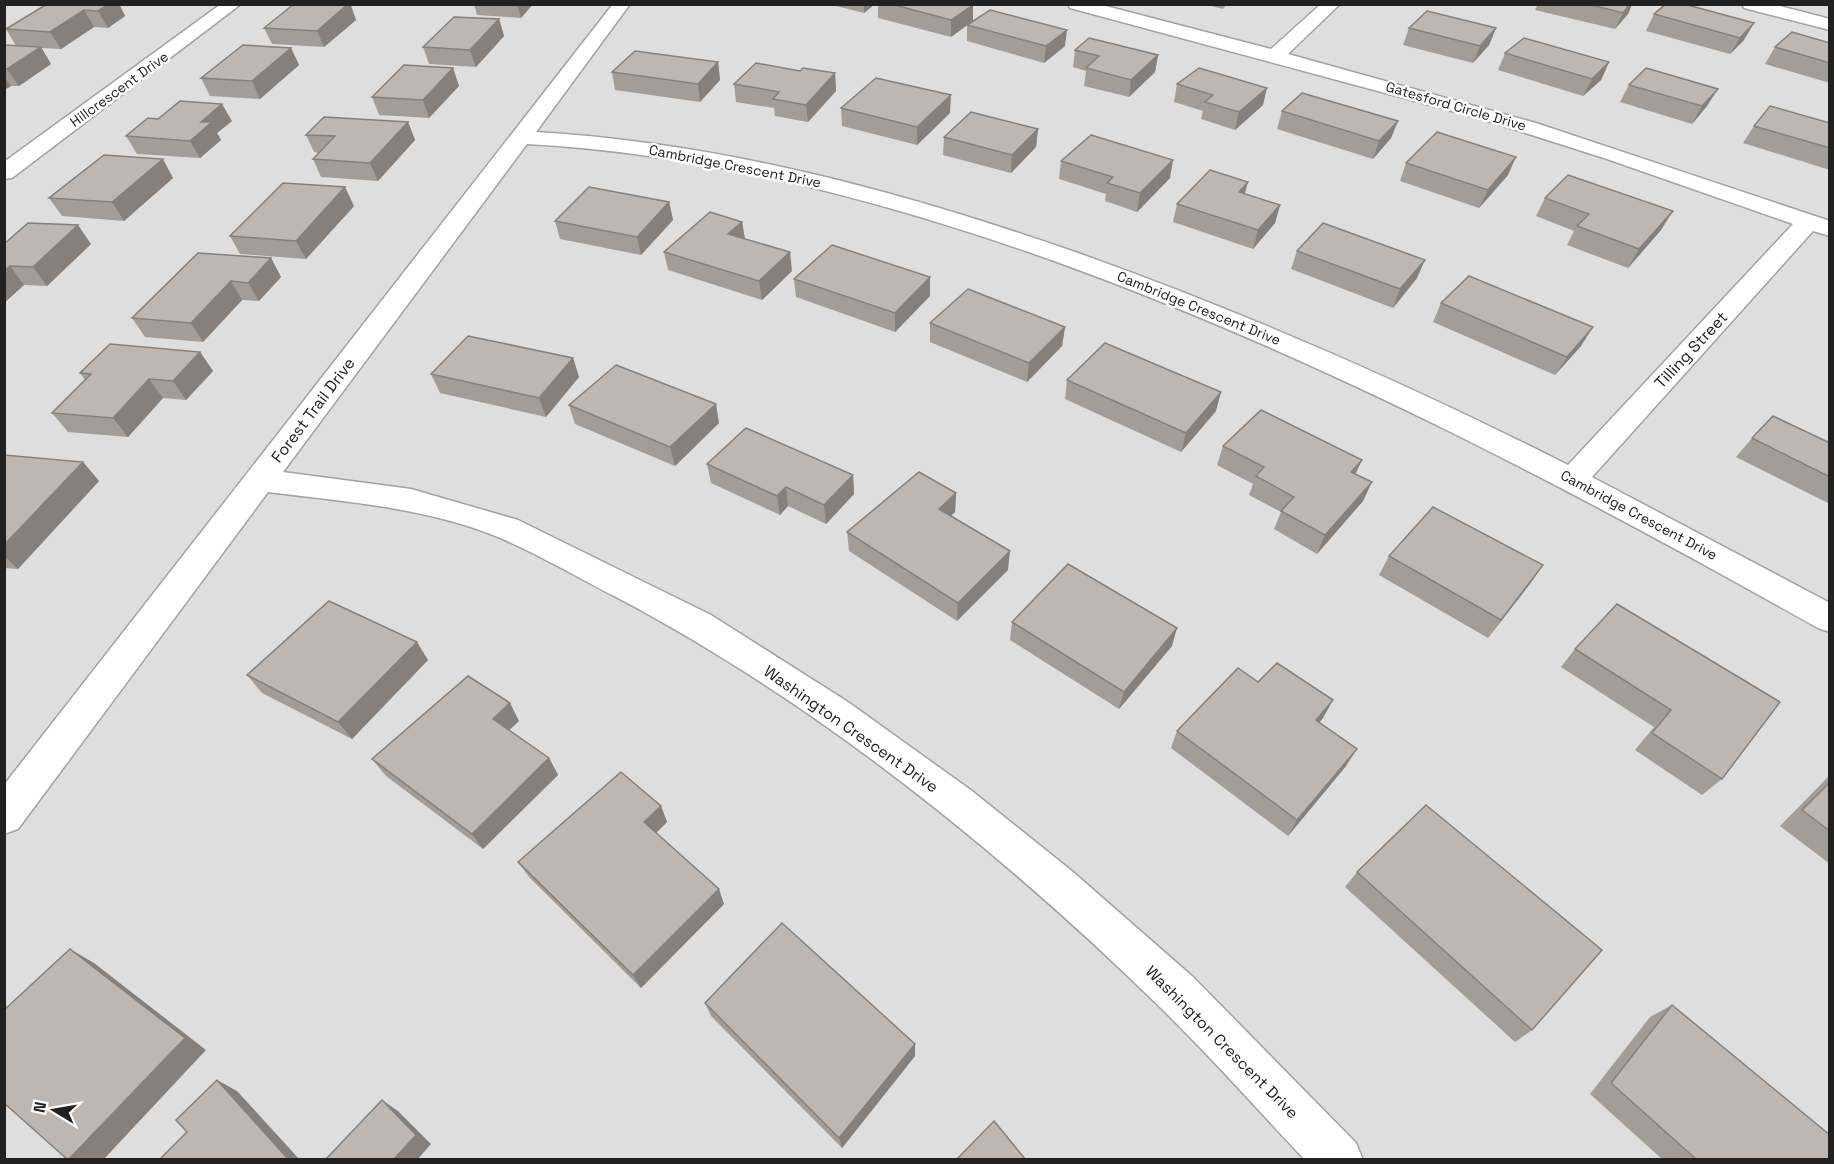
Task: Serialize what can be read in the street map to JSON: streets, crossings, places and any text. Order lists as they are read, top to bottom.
{
  "streets": {
    "street": [
      "Hillcrescent Drive",
      "Gatesford Circle Drive",
      "Cambridge Crescent Drive",
      "Tilling Street",
      "Forest Trail Drive",
      "Washington Crescent Drive"
    ]
  },
  "crossings": [
    ["Gatesford Circle Drive", "Tilling Street"],
    ["Cambridge Crescent Drive", "Tilling Street"],
    ["Cambridge Crescent Drive", "Forest Trail Drive"],
    ["Forest Trail Drive", "Washington Crescent Drive"]
  ],
  "north": "left"
}
